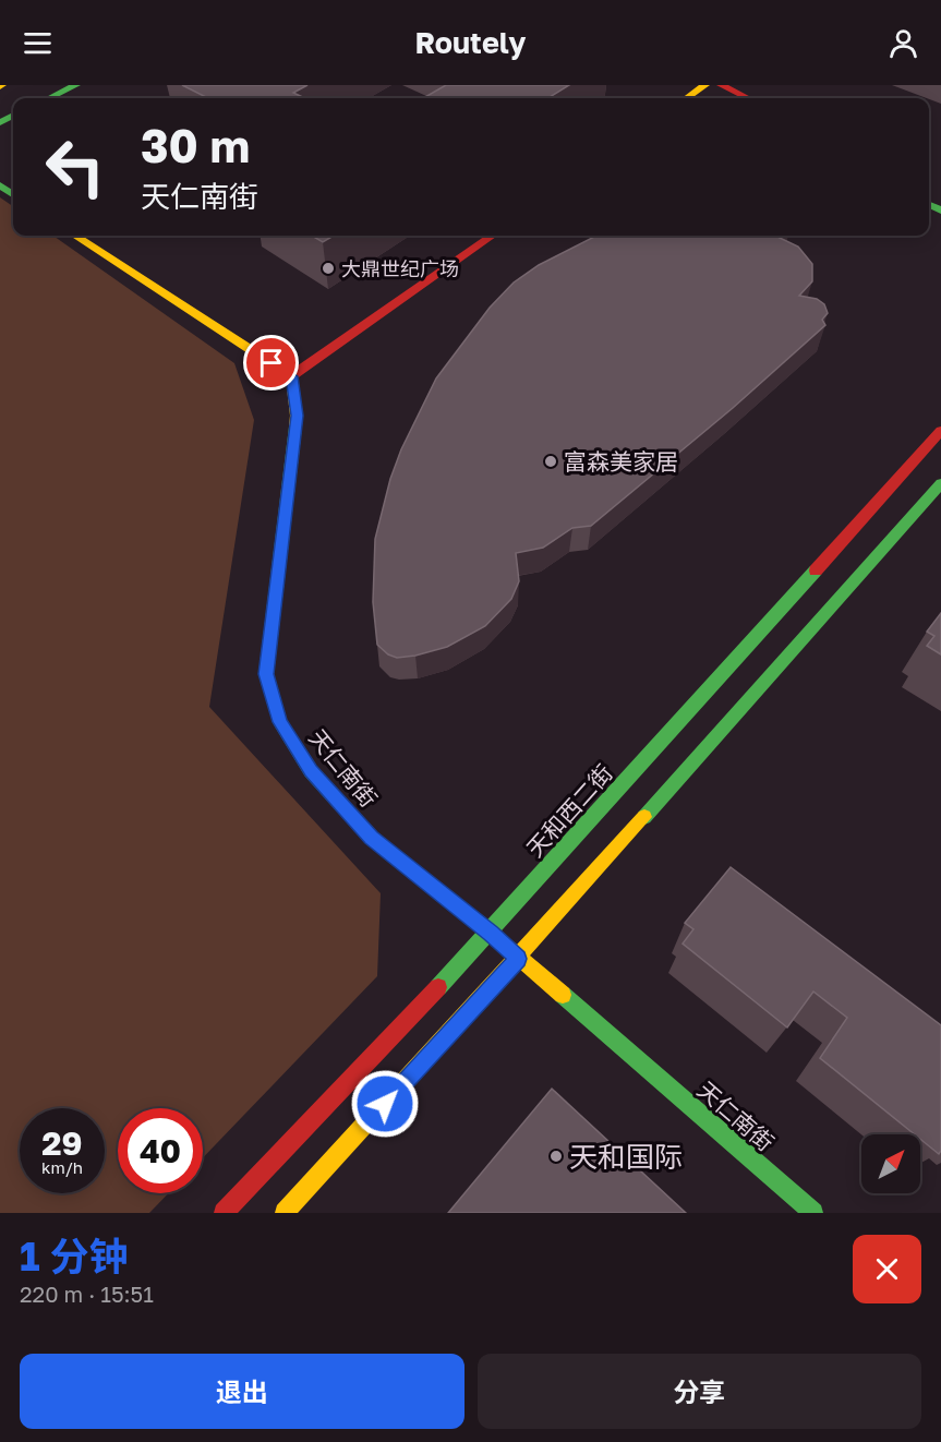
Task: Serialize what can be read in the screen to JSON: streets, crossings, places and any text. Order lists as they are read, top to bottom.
{
  "streets": {
    "street": ["天仁南街", "天和西二街"]
  },
  "crossings": [
    ["天仁南街", "天和西二街"]
  ],
  "places": ["大鼎世纪广场", "富森美家居", "天和国际"],
  "north": "top right",
  "page": {
    "header": "Routely",
    "turn": ["30 m", "天仁南街"],
    "speed": "29 km/h",
    "limit": "40",
    "heading": ["1 分钟", "220 m · 15:51"],
    "buttons": ["退出", "分享"]
  }
}
